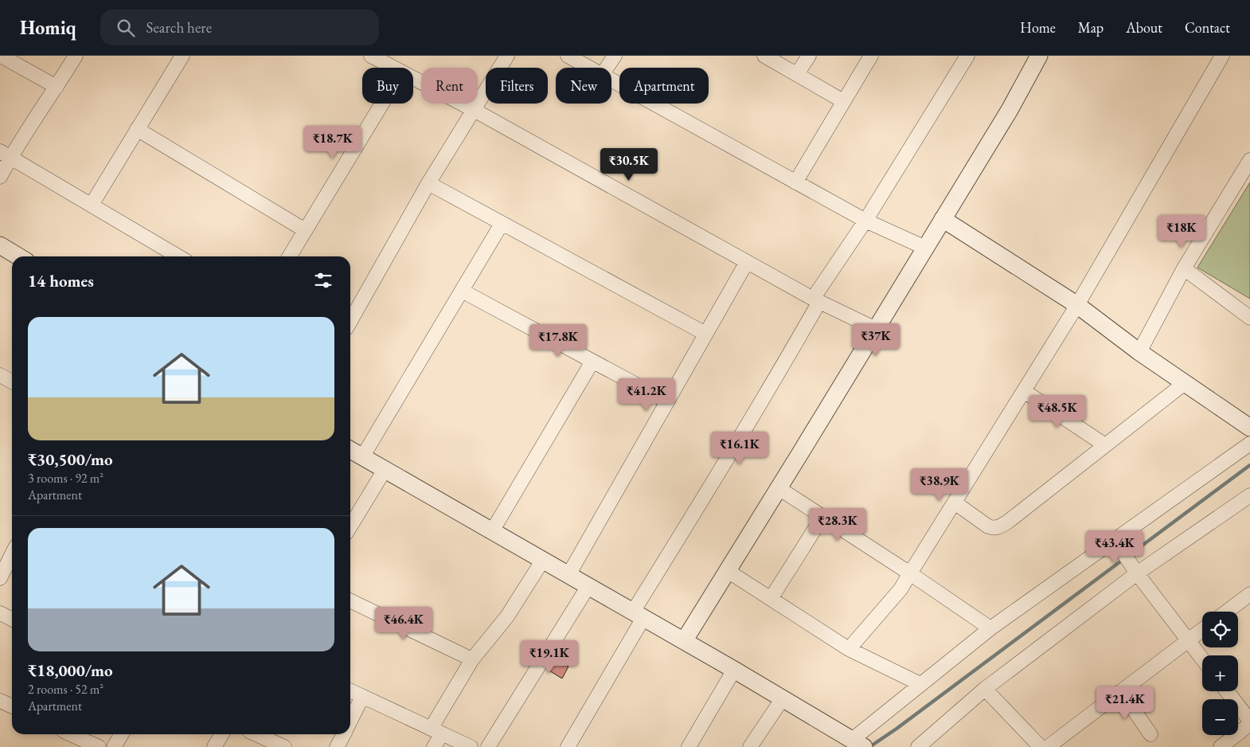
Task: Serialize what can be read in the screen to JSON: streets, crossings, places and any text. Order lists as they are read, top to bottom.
{
  "page": {
    "header": "Homiq",
    "search": "Search here",
    "nav": [
      "Home",
      "Map",
      "About",
      "Contact"
    ],
    "chip": [
      "Buy",
      "Rent",
      "Filters",
      "New",
      "Apartment"
    ],
    "price": [
      "₹18.7K",
      "₹30.5K",
      "₹18K",
      "₹37K",
      "₹17.8K",
      "₹41.2K",
      "₹48.5K",
      "₹16.1K",
      "₹38.9K",
      "₹28.3K",
      "₹43.4K",
      "₹46.4K",
      "₹19.1K",
      "₹21.4K"
    ],
    "heading": "14 homes",
    "list": [
      {
        "name": "₹30,500/mo",
        "note": "3 rooms · 92 m² · Apartment"
      },
      {
        "name": "₹18,000/mo",
        "note": "2 rooms · 52 m² · Apartment"
      }
    ],
    "map_buttons": ["+", "−"]
  }
}
